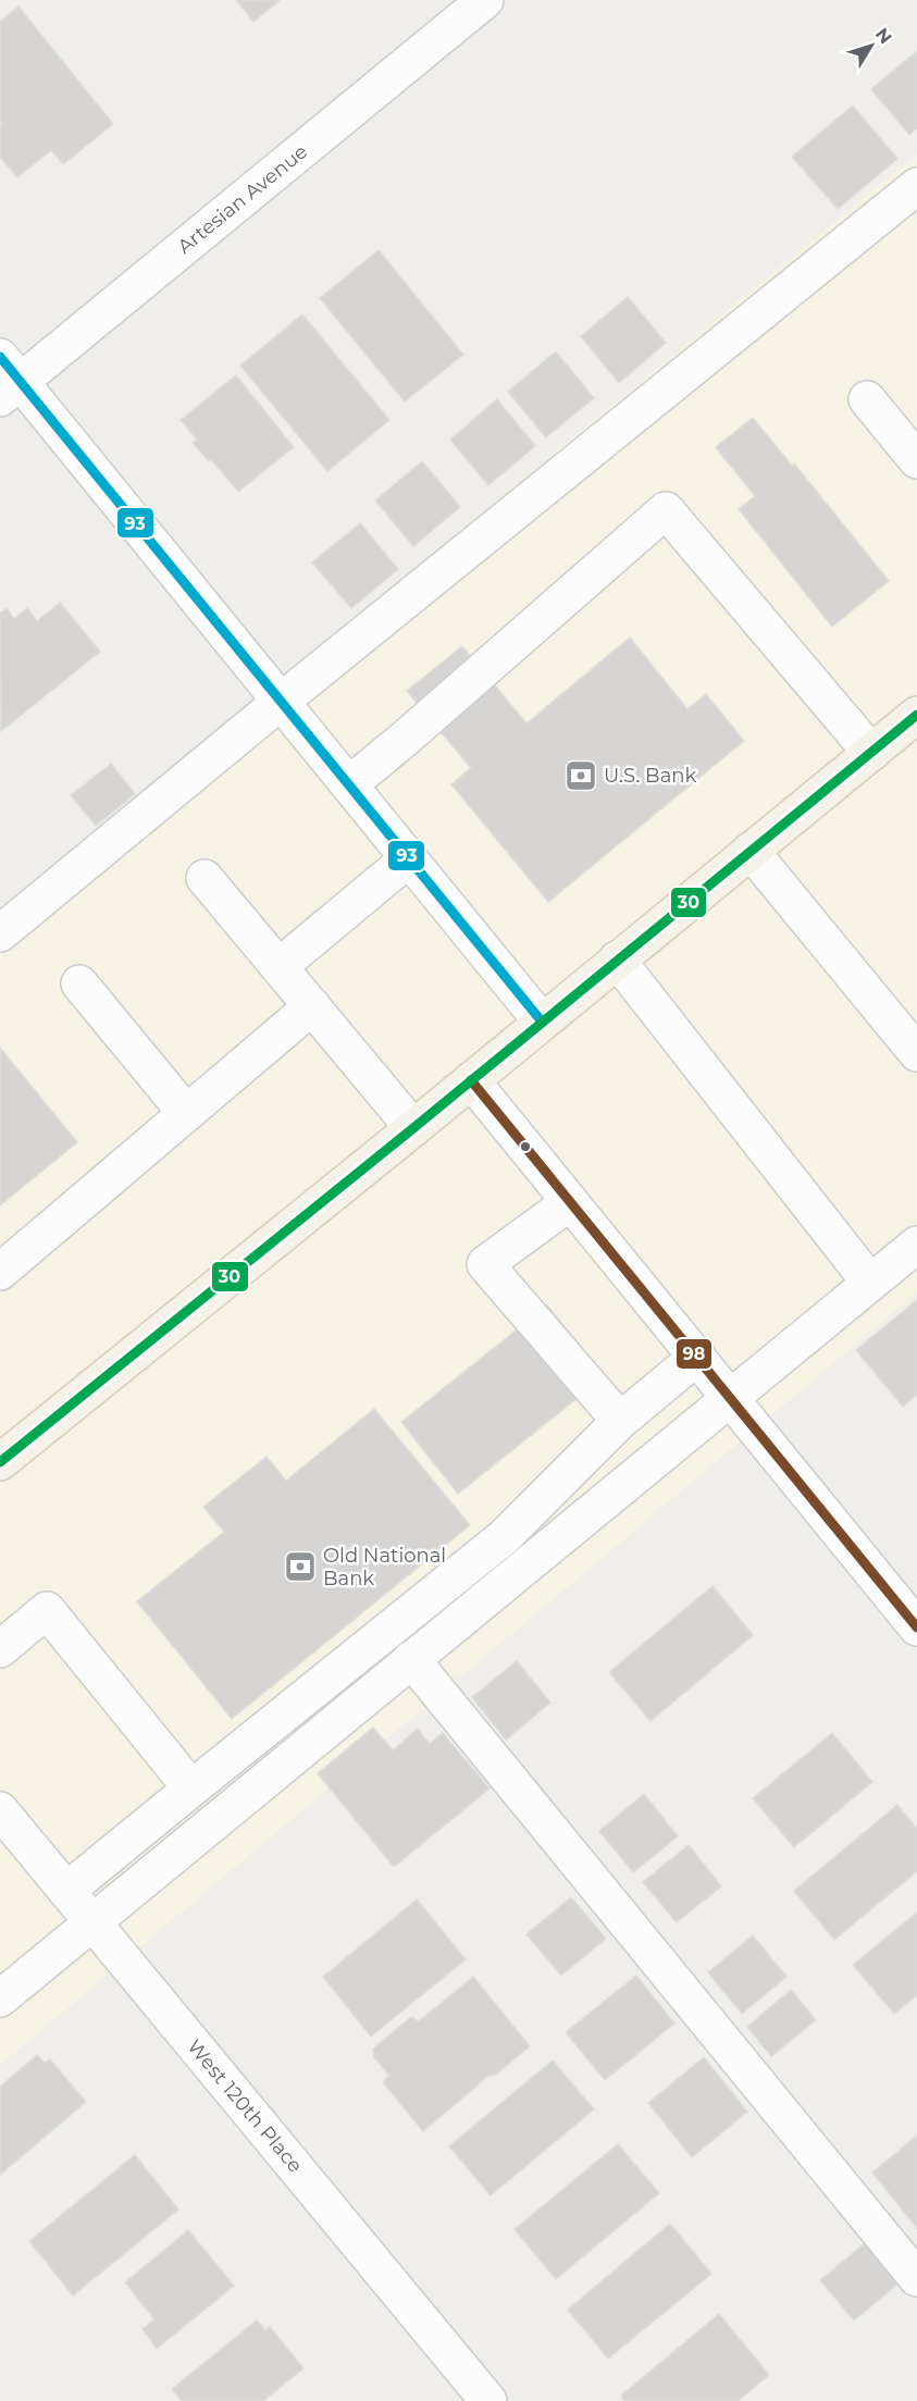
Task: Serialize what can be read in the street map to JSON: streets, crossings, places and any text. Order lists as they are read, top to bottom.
{
  "streets": {
    "street": ["Artesian Avenue", "West 120th Place"]
  },
  "places": {
    "bank": ["U.S. Bank", "Old National Bank"]
  },
  "lines": ["transit line 93", "transit line 30", "transit line 98"],
  "north": "top right"
}
